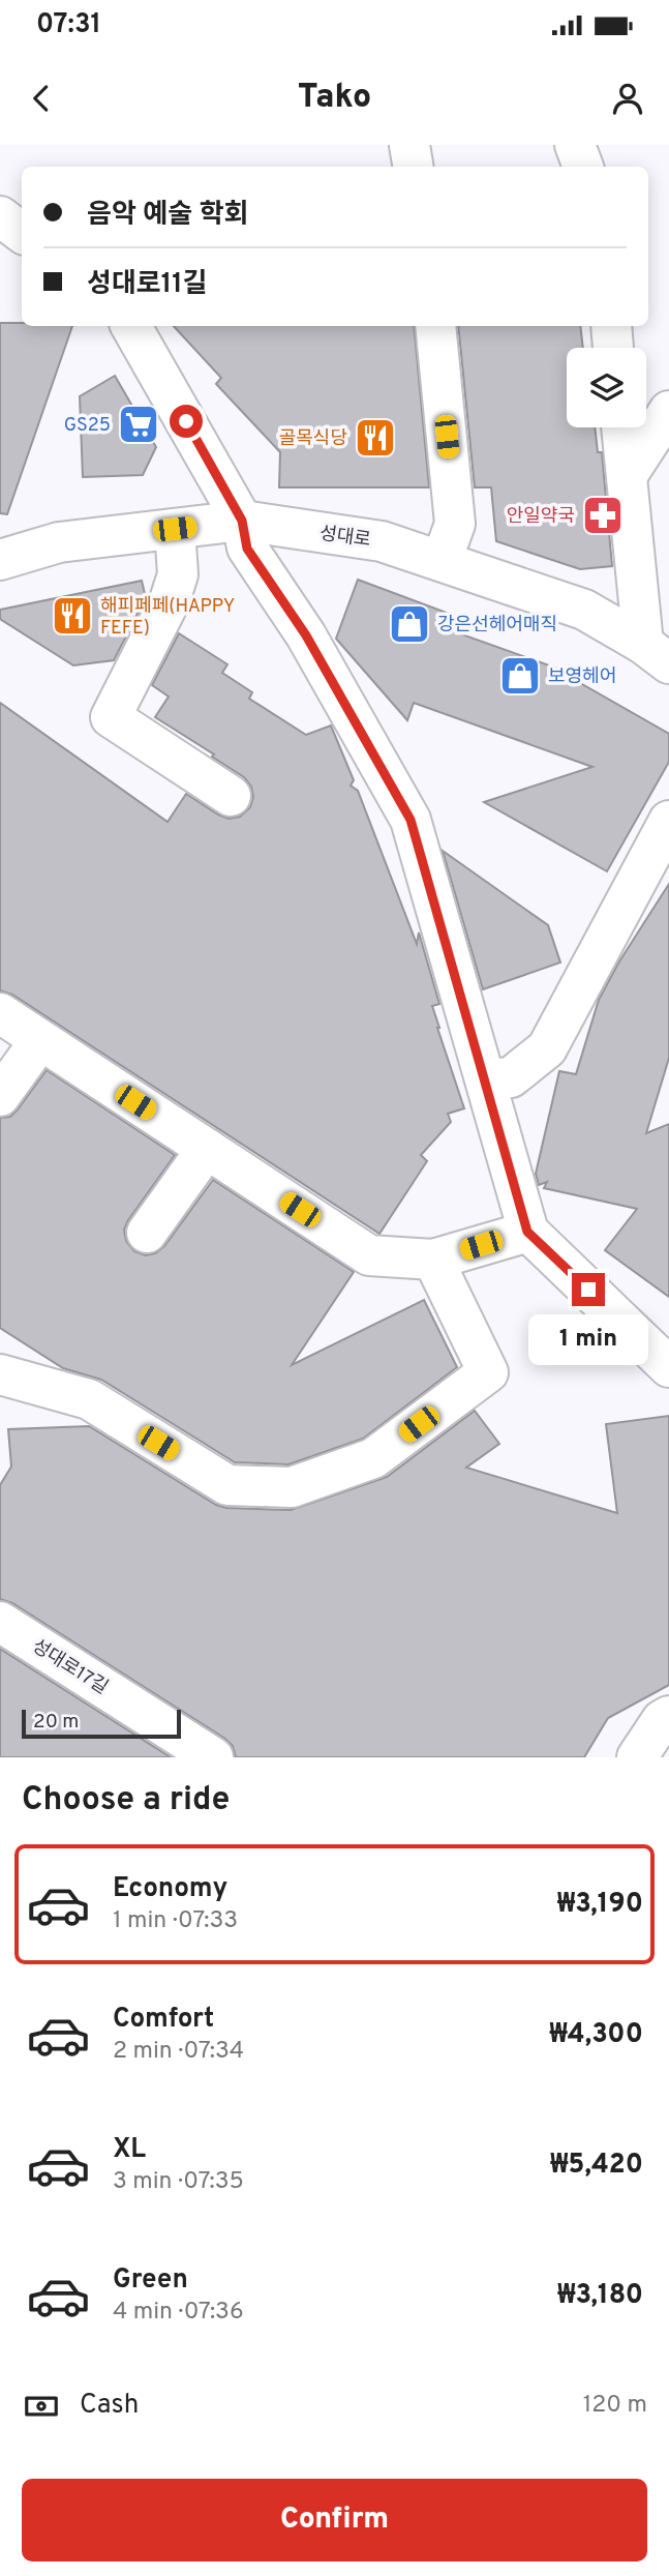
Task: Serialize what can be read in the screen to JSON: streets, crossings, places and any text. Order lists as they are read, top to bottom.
{
  "streets": {
    "street": ["성대로", "성대로17길"]
  },
  "places": {
    "supermarket": ["GS25"],
    "restaurant": ["골목식당", "해피페페(HAPPY FEFE)"],
    "pharmacy": ["안일약국"],
    "shop": ["강은선헤어매직", "보영헤어"]
  },
  "scale_bar": "20 m",
  "page": {
    "status": "07:31",
    "header": "Tako",
    "banner": ["음악 예술 학회", "성대로11길"],
    "bubble": "1 min",
    "scale": "20 m",
    "heading": "Choose a ride",
    "list": [
      {
        "name": "Economy",
        "note": "1 min · 07:33",
        "value": "₩3,190"
      },
      {
        "name": "Comfort",
        "note": "2 min · 07:34",
        "value": "₩4,300"
      },
      {
        "name": "XL",
        "note": "3 min · 07:35",
        "value": "₩5,420"
      },
      {
        "name": "Green",
        "note": "4 min · 07:36",
        "value": "₩3,180"
      }
    ],
    "pay": ["Cash", "120 m"],
    "buttons": "Confirm"
  }
}
